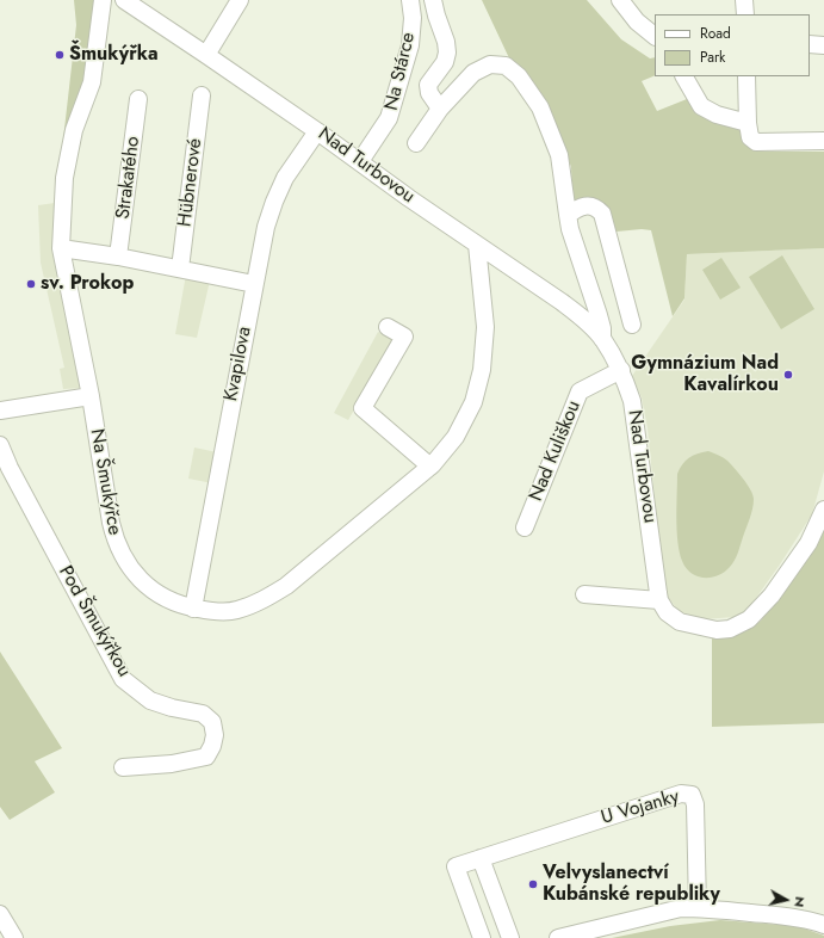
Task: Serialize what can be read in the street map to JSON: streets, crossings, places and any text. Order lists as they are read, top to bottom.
{
  "streets": {
    "street": [
      "Na Stárce",
      "Nad Turbovou",
      "Strakatého",
      "Hübnerové",
      "Kvapilova",
      "Nad Kuliškou",
      "Na Šmukýřce",
      "Pod Šmukýřkou",
      "U Vojanky"
    ]
  },
  "crossings": [
    ["Na Stárce", "Nad Turbovou"],
    ["Nad Turbovou", "Kvapilova"],
    ["Nad Turbovou", "Nad Kuliškou"],
    ["Nad Turbovou", "Na Šmukýřce"],
    ["Kvapilova", "Na Šmukýřce"]
  ],
  "places": [
    "Šmukýřka",
    "sv. Prokop",
    "Gymnázium Nad Kavalírkou",
    "Velvyslanectví Kubánské republiky"
  ],
  "legend": ["Road", "Park"],
  "north": "right"
}
